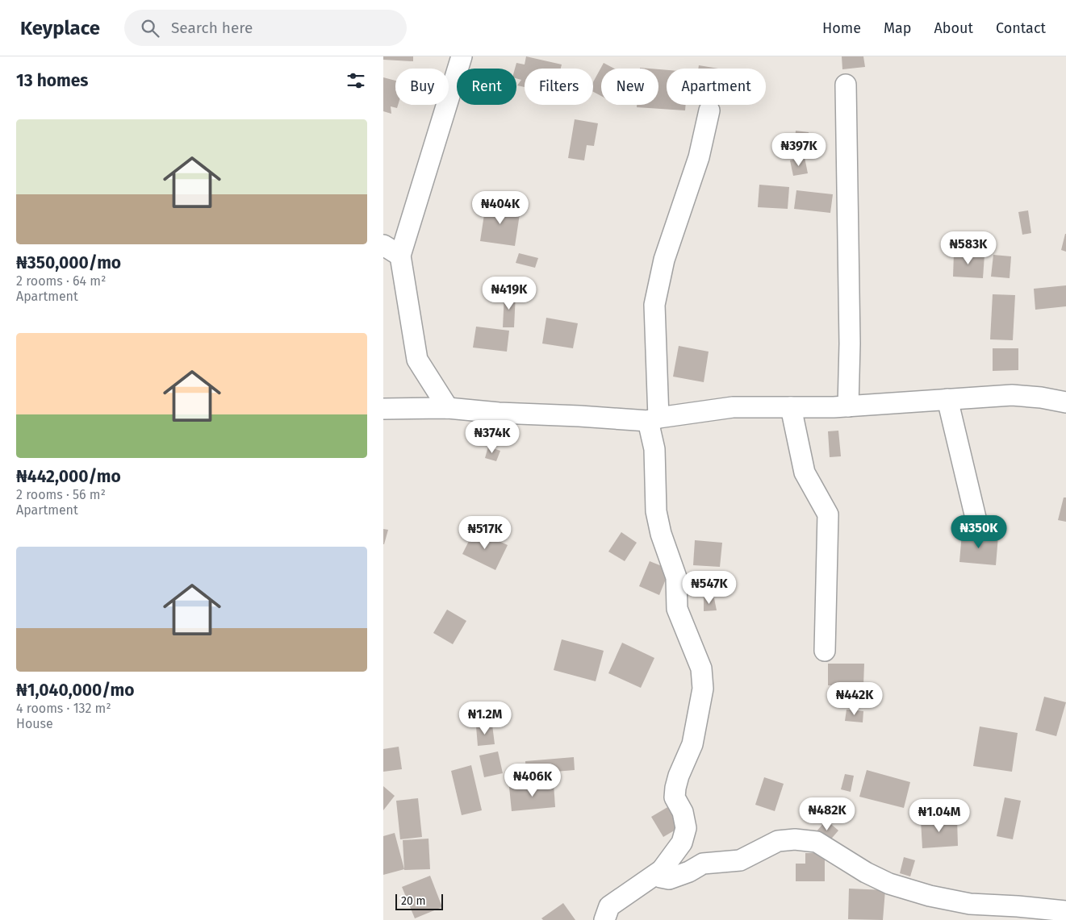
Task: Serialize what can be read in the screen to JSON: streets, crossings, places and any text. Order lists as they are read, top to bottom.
{
  "scale_bar": "20 m",
  "page": {
    "header": "Keyplace",
    "search": "Search here",
    "nav": [
      "Home",
      "Map",
      "About",
      "Contact"
    ],
    "heading": "13 homes",
    "chip": [
      "Buy",
      "Rent",
      "Filters",
      "New",
      "Apartment"
    ],
    "list": [
      {
        "name": "₦350,000/mo",
        "note": "2 rooms · 64 m² · Apartment"
      },
      {
        "name": "₦442,000/mo",
        "note": "2 rooms · 56 m² · Apartment"
      },
      {
        "name": "₦1,040,000/mo",
        "note": "4 rooms · 132 m² · House"
      }
    ],
    "price": [
      "₦397K",
      "₦404K",
      "₦583K",
      "₦419K",
      "₦374K",
      "₦350K",
      "₦517K",
      "₦547K",
      "₦442K",
      "₦1.2M",
      "₦406K",
      "₦482K",
      "₦1.04M"
    ],
    "scale": "20 m"
  }
}
